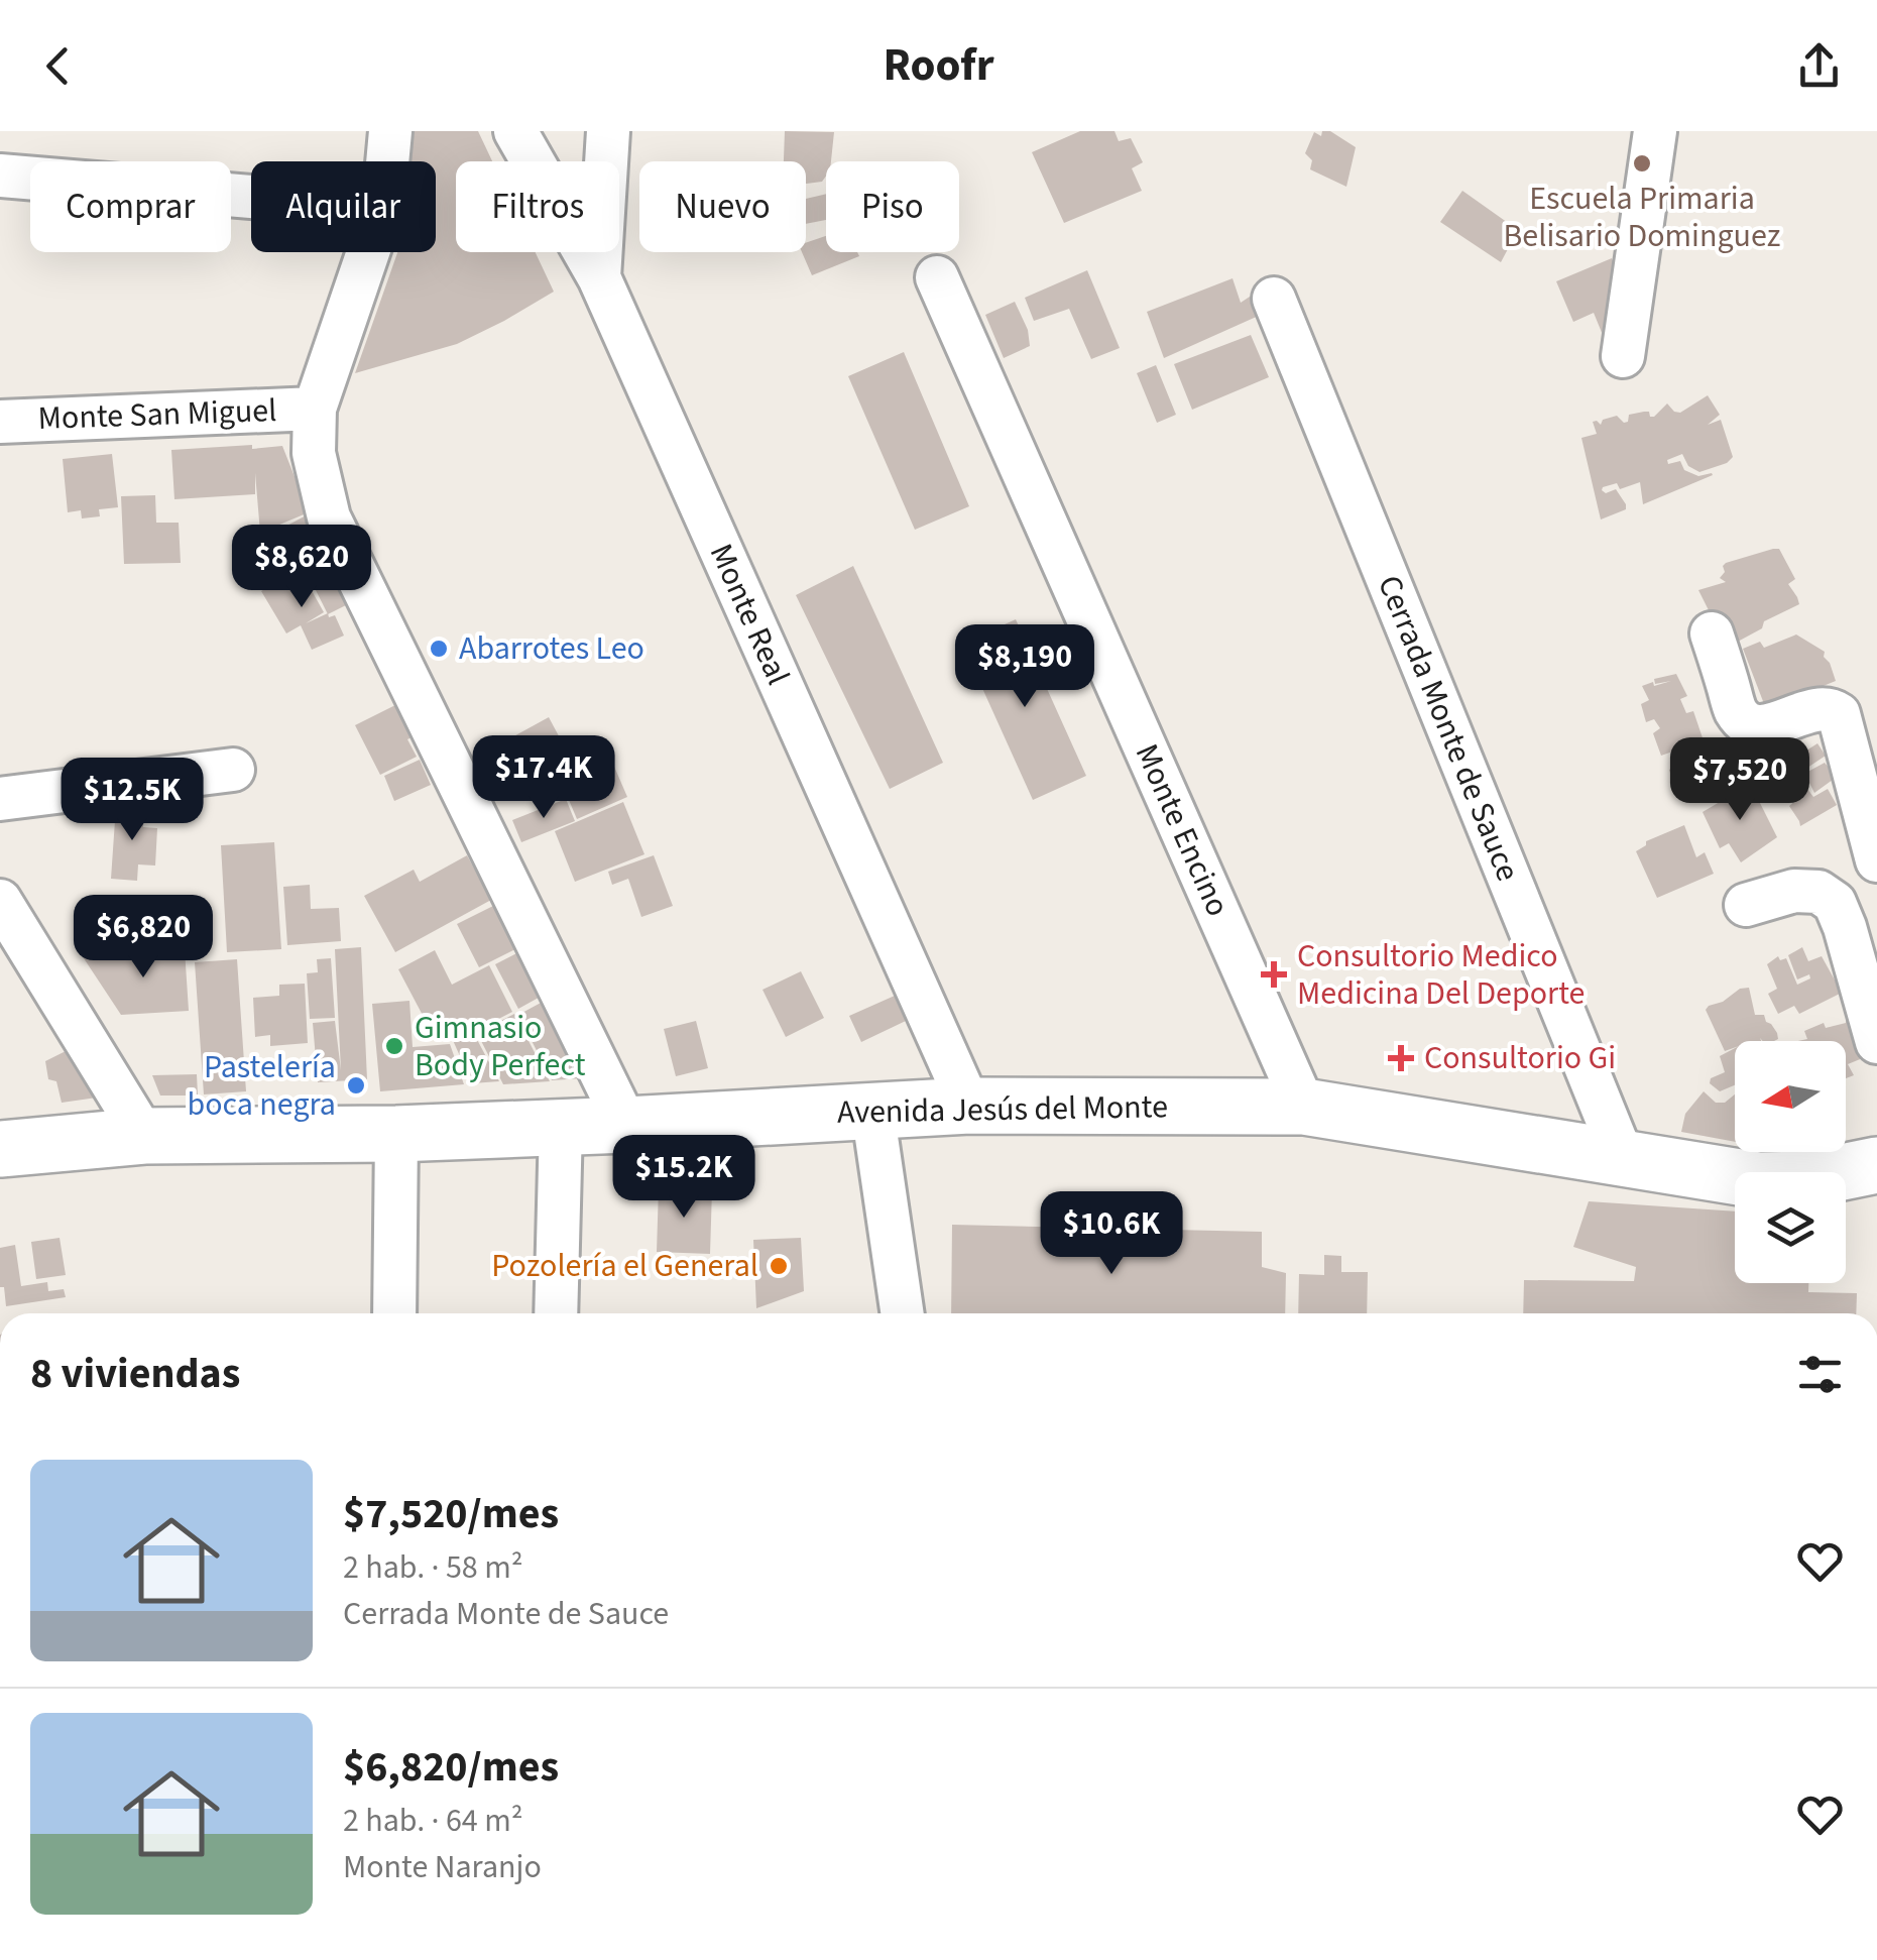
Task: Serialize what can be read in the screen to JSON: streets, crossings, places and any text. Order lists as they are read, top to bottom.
{
  "streets": {
    "street": [
      "Monte San Miguel",
      "Monte Real",
      "Cerrada Monte de Sauce",
      "Monte Encino",
      "Avenida Jesús del Monte"
    ]
  },
  "crossings": [
    ["Monte Real", "Avenida Jesús del Monte"],
    ["Cerrada Monte de Sauce", "Avenida Jesús del Monte"],
    ["Monte Encino", "Avenida Jesús del Monte"]
  ],
  "places": {
    "other": [
      "Escuela Primaria Belisario Dominguez",
      "Abarrotes Leo",
      "Gimnasio Body Perfect",
      "Pastelería boca negra",
      "Pozolería el General"
    ],
    "health": ["Consultorio Medico Medicina Del Deporte", "Consultorio Gi"]
  },
  "north": "left",
  "page": {
    "header": "Roofr",
    "chip": [
      "Comprar",
      "Alquilar",
      "Filtros",
      "Nuevo",
      "Piso"
    ],
    "price": [
      "$8,620",
      "$8,190",
      "$17.4K",
      "$7,520",
      "$12.5K",
      "$6,820",
      "$15.2K",
      "$10.6K"
    ],
    "heading": "8 viviendas",
    "list": [
      {
        "name": "$7,520/mes",
        "note": "2 hab. · 58 m² · Cerrada Monte de Sauce"
      },
      {
        "name": "$6,820/mes",
        "note": "2 hab. · 64 m² · Monte Naranjo"
      }
    ]
  }
}
